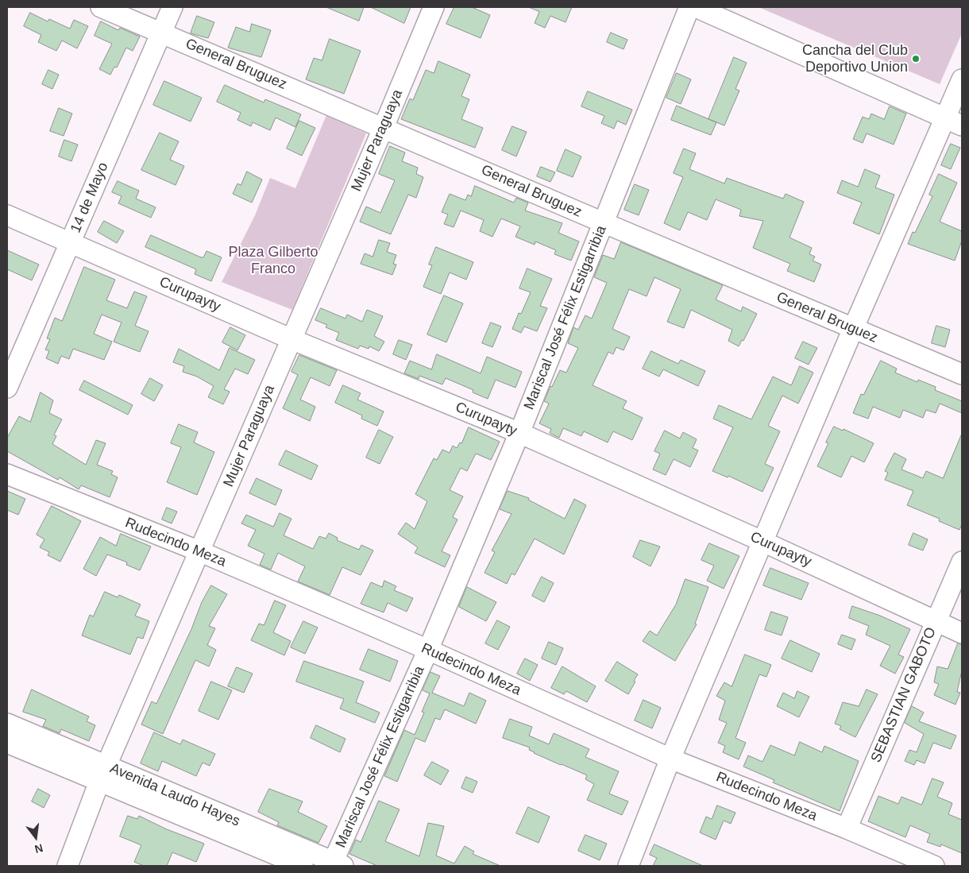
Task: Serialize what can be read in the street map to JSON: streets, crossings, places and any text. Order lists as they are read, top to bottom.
{
  "streets": {
    "street": [
      "General Bruguez",
      "Mujer Paraguaya",
      "14 de Mayo",
      "Curupayty",
      "Mariscal José Félix Estigarribia",
      "Rudecindo Meza",
      "SEBASTIAN GABOTO",
      "Avenida Laudo Hayes"
    ]
  },
  "crossings": [
    ["General Bruguez", "Mujer Paraguaya"],
    ["General Bruguez", "14 de Mayo"],
    ["General Bruguez", "Mariscal José Félix Estigarribia"],
    ["Mujer Paraguaya", "Curupayty"],
    ["Mujer Paraguaya", "Rudecindo Meza"],
    ["Mujer Paraguaya", "Avenida Laudo Hayes"],
    ["14 de Mayo", "Curupayty"],
    ["Curupayty", "Mariscal José Félix Estigarribia"],
    ["Curupayty", "SEBASTIAN GABOTO"],
    ["Mariscal José Félix Estigarribia", "Rudecindo Meza"],
    ["Mariscal José Félix Estigarribia", "Avenida Laudo Hayes"],
    ["Rudecindo Meza", "SEBASTIAN GABOTO"]
  ],
  "parks": ["Plaza Gilberto Franco"],
  "places": ["Cancha del Club Deportivo Union"],
  "north": "bottom"
}
